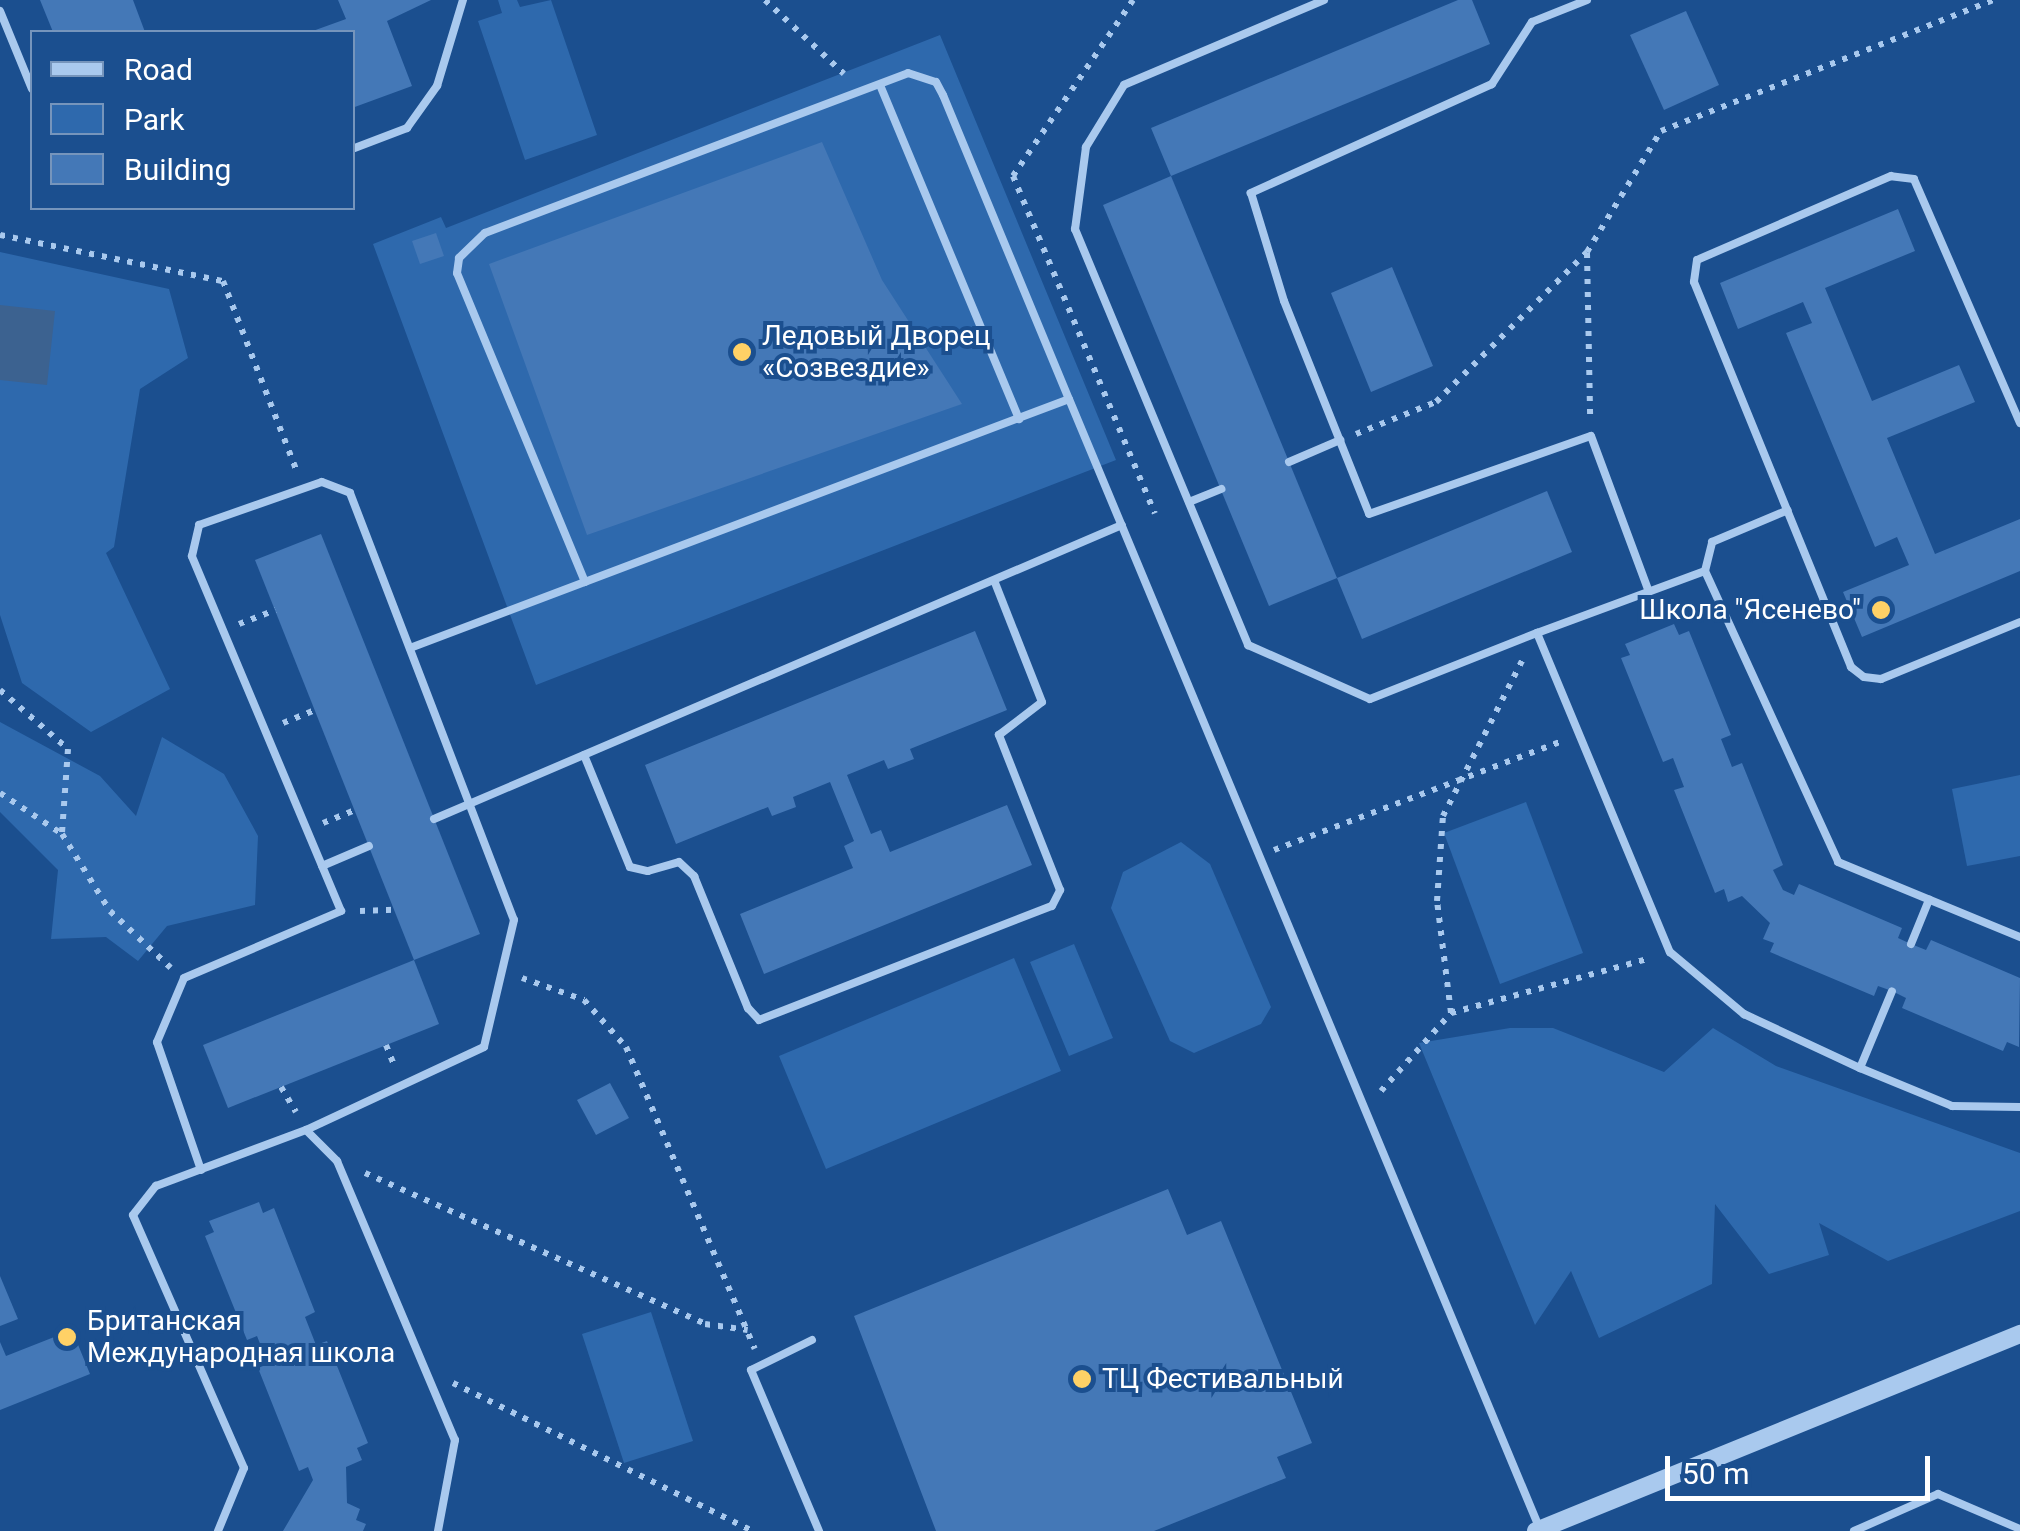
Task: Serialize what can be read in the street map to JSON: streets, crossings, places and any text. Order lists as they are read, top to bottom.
{
  "places": [
    "Ледовый Дворец «Созвездие»",
    "Школа \"Ясенево\"",
    "Британская Международная школа",
    "ТЦ Фестивальный"
  ],
  "legend": ["Road", "Park", "Building"],
  "scale_bar": "50 m"
}
